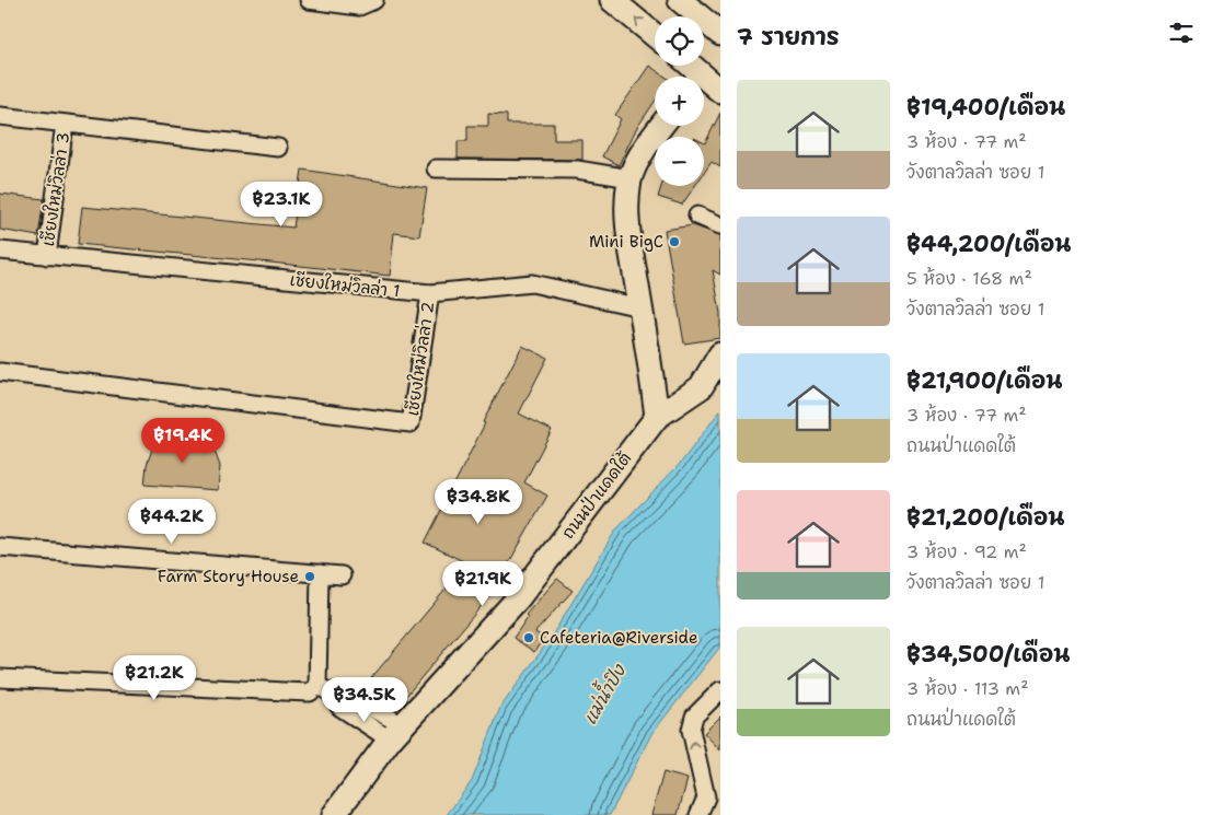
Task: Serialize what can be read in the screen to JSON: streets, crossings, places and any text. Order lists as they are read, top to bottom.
{
  "streets": {
    "street": [
      "เชียงใหม่วิลล่า 3",
      "เชียงใหม่วิลล่า 1",
      "เชียงใหม่วิลล่า 2",
      "ถนนป่าแดดใต้"
    ]
  },
  "crossings": [
    ["เชียงใหม่วิลล่า 3", "เชียงใหม่วิลล่า 1"],
    ["เชียงใหม่วิลล่า 1", "เชียงใหม่วิลล่า 2"]
  ],
  "water": ["แม่น้ำปิง"],
  "places": ["Mini BigC", "Farm Story House", "Cafeteria@Riverside"],
  "page": {
    "heading": "7 รายการ",
    "map_buttons": ["+", "−"],
    "list": [
      {
        "name": "฿19,400/เดือน",
        "note": "3 ห้อง · 77 m² · วังตาลวิลล่า ซอย 1"
      },
      {
        "name": "฿44,200/เดือน",
        "note": "5 ห้อง · 168 m² · วังตาลวิลล่า ซอย 1"
      },
      {
        "name": "฿21,900/เดือน",
        "note": "3 ห้อง · 77 m² · ถนนป่าแดดใต้"
      },
      {
        "name": "฿21,200/เดือน",
        "note": "3 ห้อง · 92 m² · วังตาลวิลล่า ซอย 1"
      },
      {
        "name": "฿34,500/เดือน",
        "note": "3 ห้อง · 113 m² · ถนนป่าแดดใต้"
      }
    ],
    "price": [
      "฿23.1K",
      "฿19.4K",
      "฿34.8K",
      "฿44.2K",
      "฿21.9K",
      "฿21.2K",
      "฿34.5K"
    ]
  }
}
